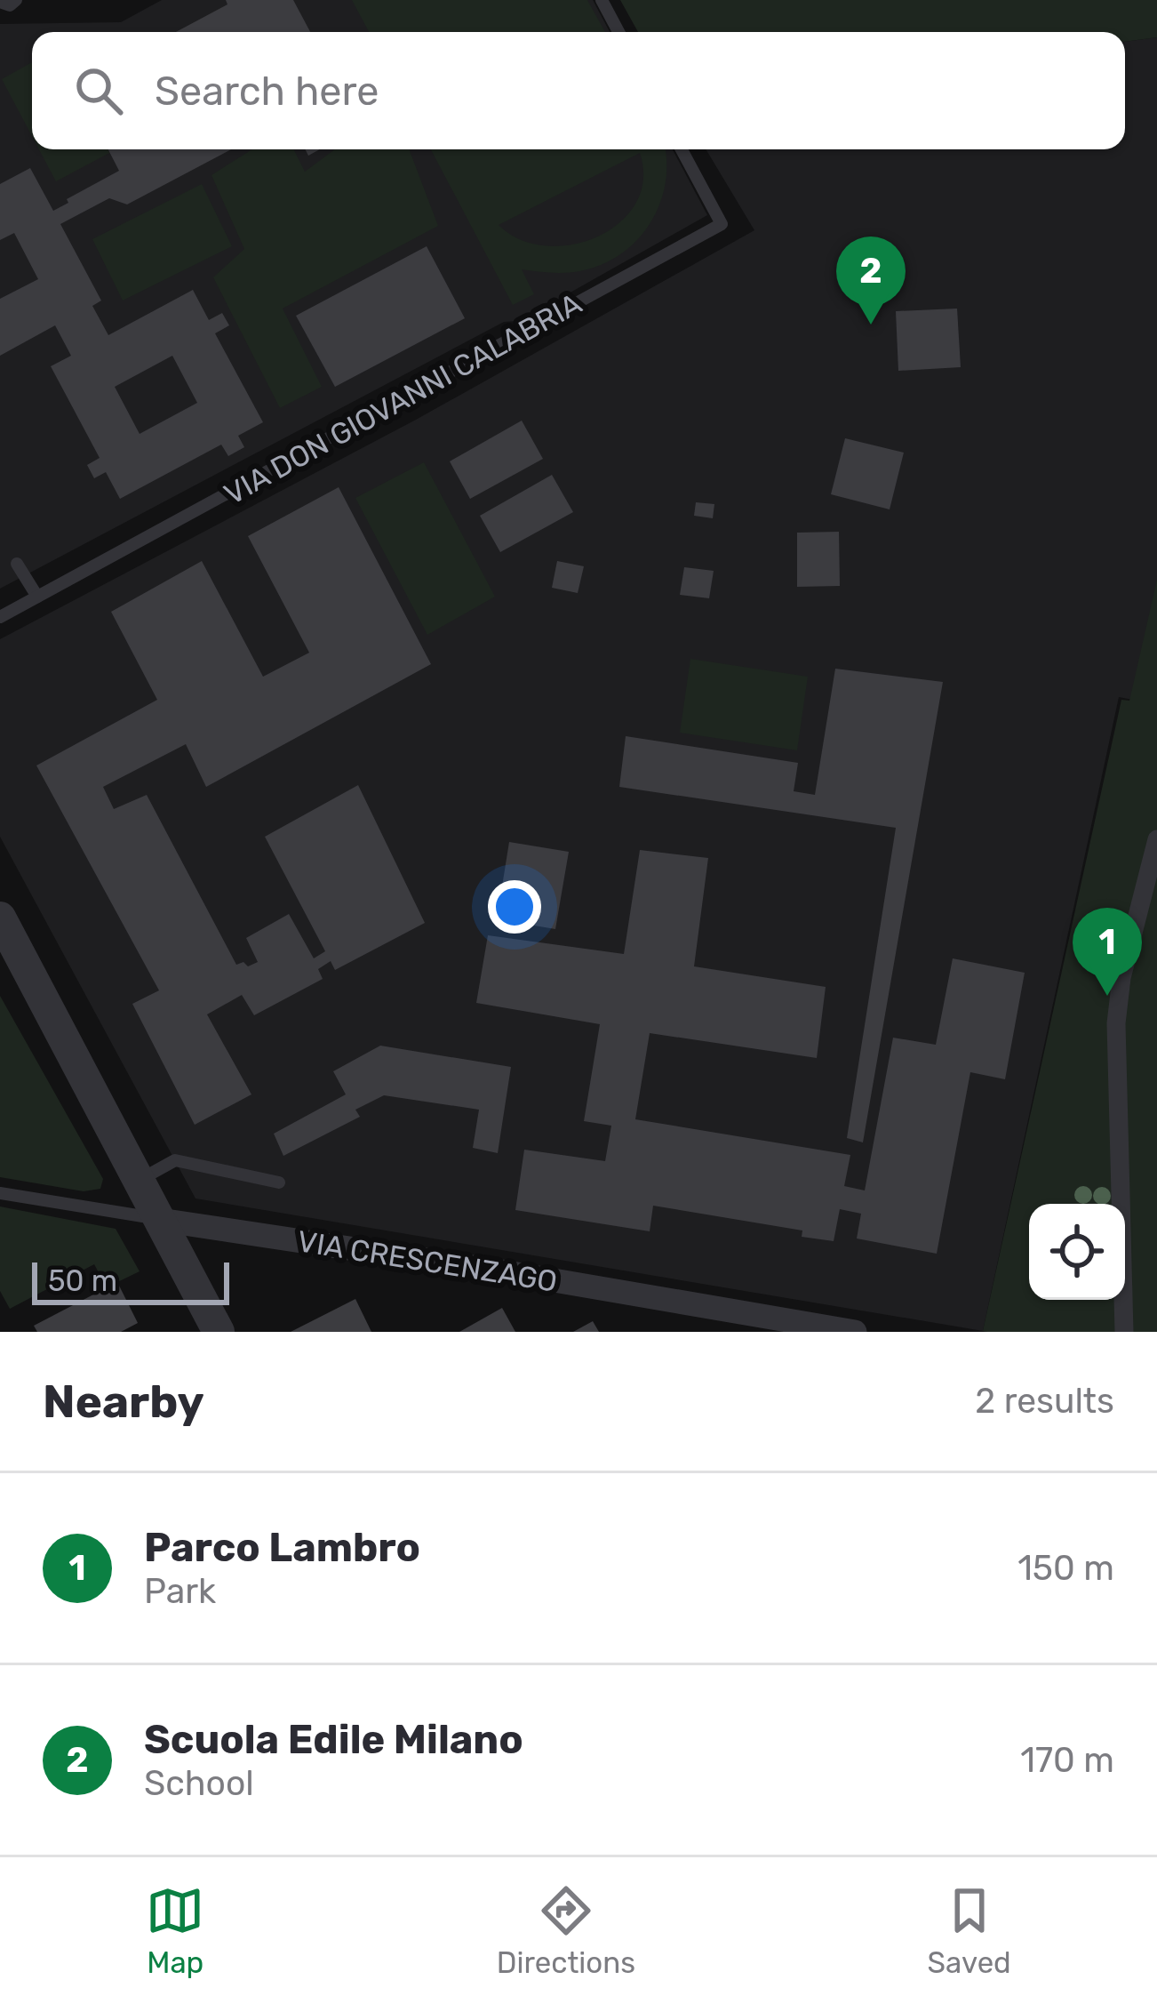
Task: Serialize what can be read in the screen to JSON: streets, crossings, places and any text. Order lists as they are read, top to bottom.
{
  "streets": {
    "street": ["VIA CRESCENZAGO"],
    "lane": ["VIA DON GIOVANNI CALABRIA"]
  },
  "scale_bar": "50 m",
  "page": {
    "search": "Search here",
    "pins": ["2", "1"],
    "scale": "50 m",
    "heading": ["Nearby", "2 results"],
    "list": [
      {
        "mark": "1",
        "name": "Parco Lambro",
        "note": "Park",
        "value": "150 m"
      },
      {
        "mark": "2",
        "name": "Scuola Edile Milano",
        "note": "School",
        "value": "170 m"
      }
    ],
    "nav": ["Map", "Directions", "Saved"]
  }
}
